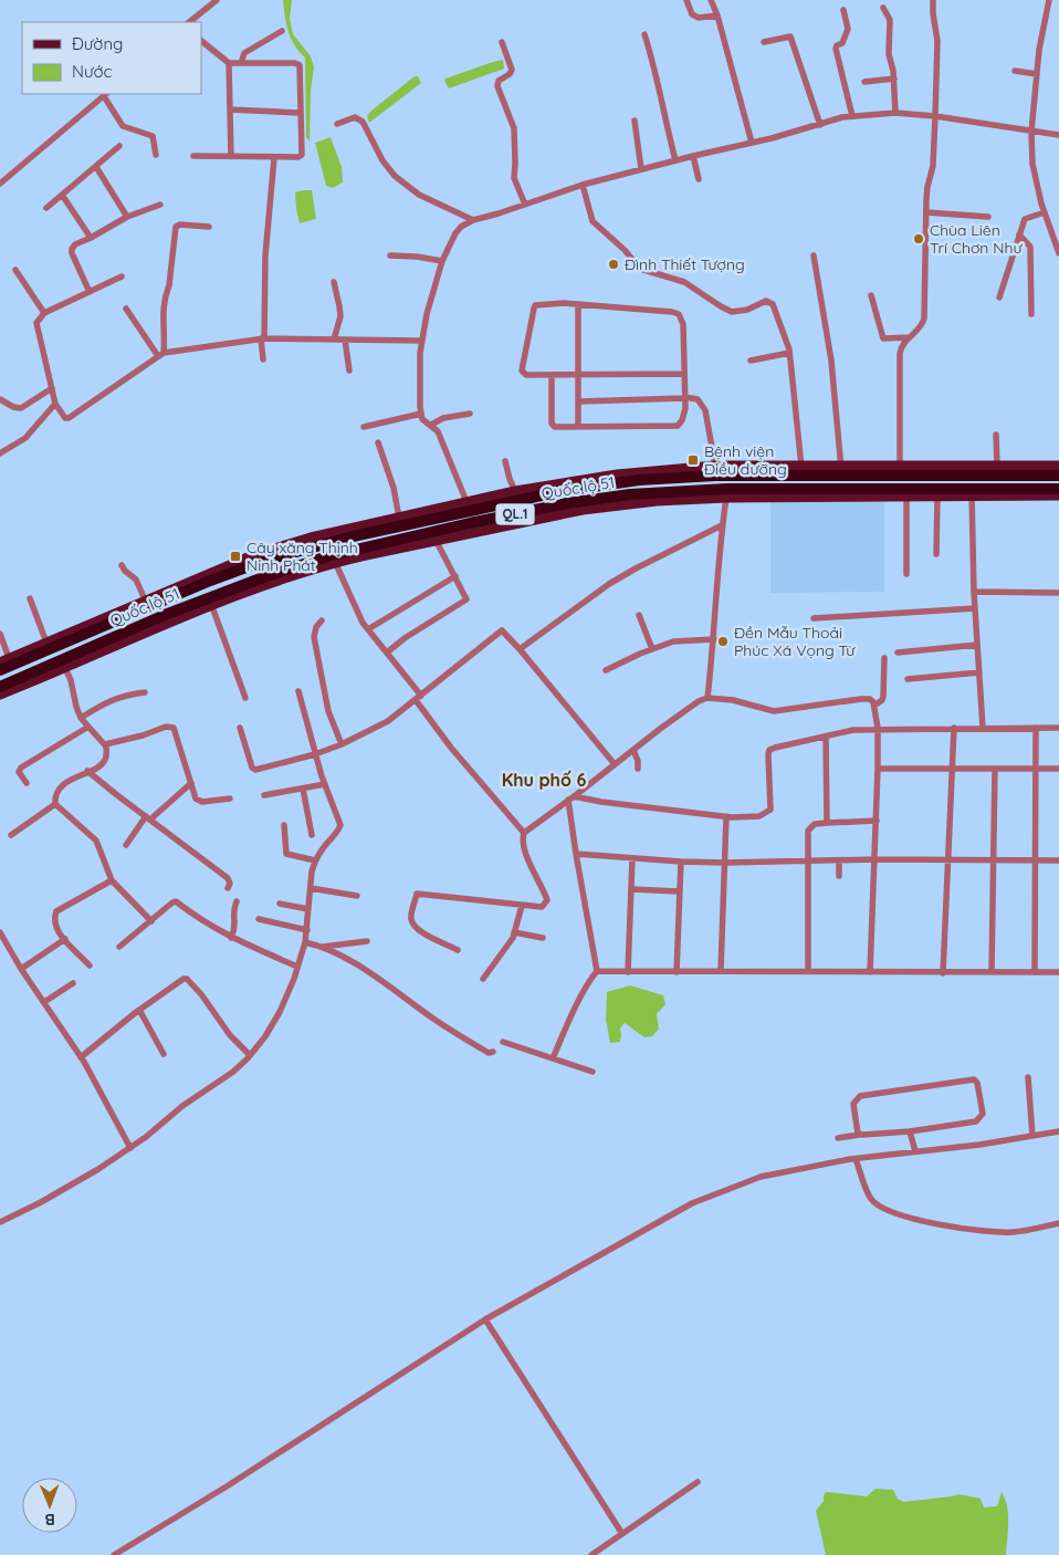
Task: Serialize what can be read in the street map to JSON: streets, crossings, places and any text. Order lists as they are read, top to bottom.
{
  "streets": {
    "highway": ["Quốc lộ 51", "QL.1"]
  },
  "districts": ["Khu phố 6"],
  "places": {
    "other": ["Chùa Liên Trí Chơn Như", "Đình Thiết Tượng", "Đền Mẫu Thoải Phúc Xá Vọng Từ"],
    "transit": ["Bệnh viện Điều dưỡng", "Cây xăng Thịnh Ninh Phát"]
  },
  "legend": ["Đường", "Nước"],
  "north": "bottom"
}
